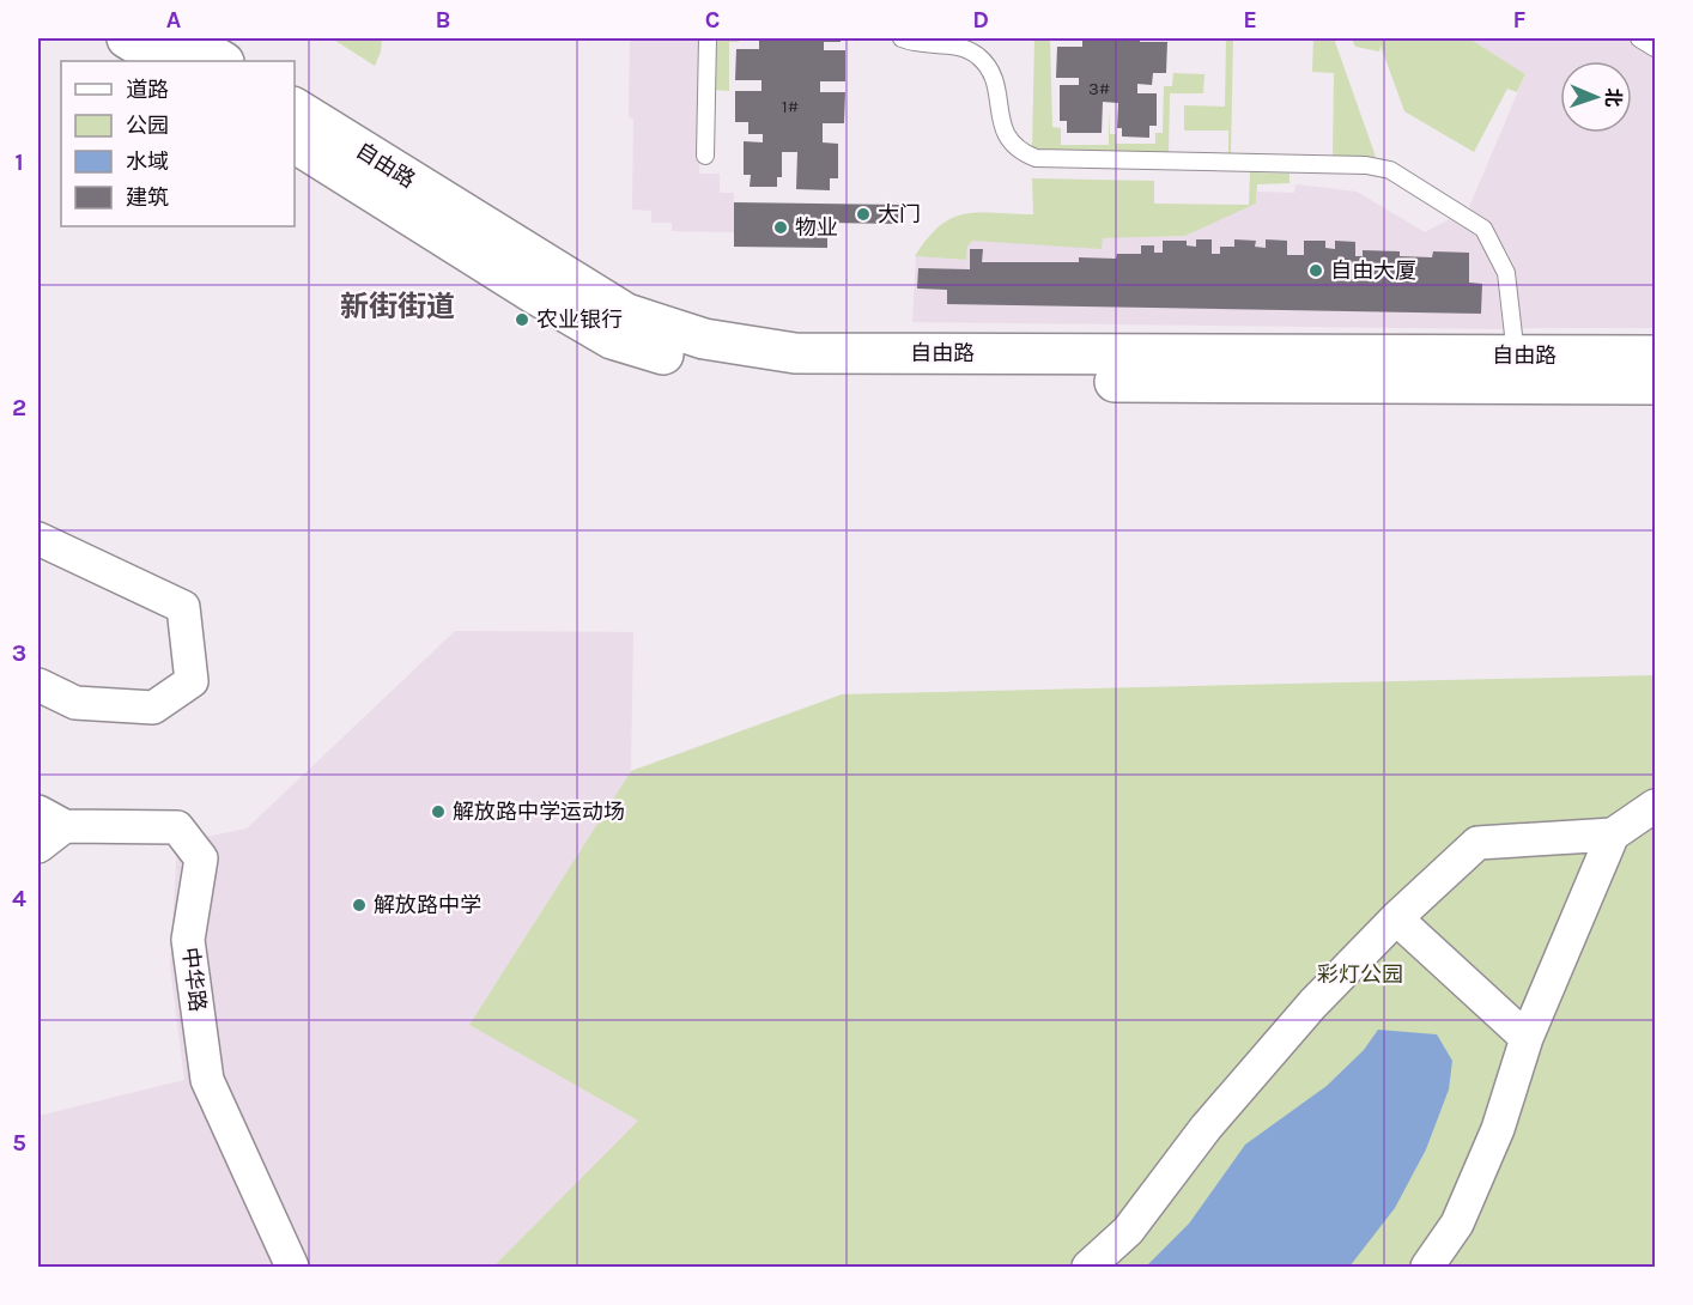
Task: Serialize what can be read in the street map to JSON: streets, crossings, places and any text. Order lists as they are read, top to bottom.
{
  "streets": {
    "main road": ["自由路"],
    "street": ["中华路"]
  },
  "districts": ["新街街道"],
  "parks": ["彩灯公园"],
  "places": [
    "大门",
    "物业",
    "自由大厦",
    "农业银行",
    "解放路中学运动场",
    "解放路中学"
  ],
  "house_numbers": ["3#", "1#"],
  "legend": [
    "道路",
    "公园",
    "水域",
    "建筑"
  ],
  "north": "right",
  "grid": {
    "columns": [
      "A",
      "B",
      "C",
      "D",
      "E",
      "F"
    ],
    "rows": [
      "1",
      "2",
      "3",
      "4",
      "5"
    ]
  }
}
